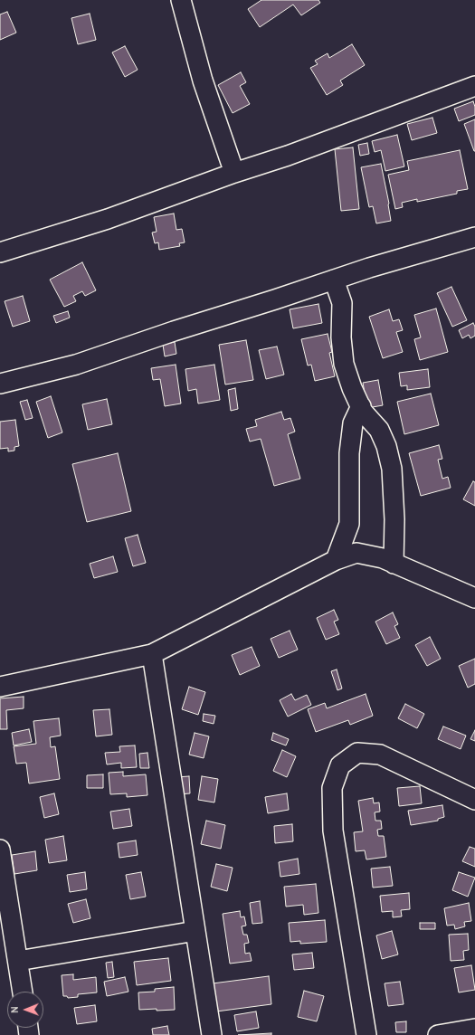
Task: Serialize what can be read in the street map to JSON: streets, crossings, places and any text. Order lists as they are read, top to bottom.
{
  "north": "left"
}
